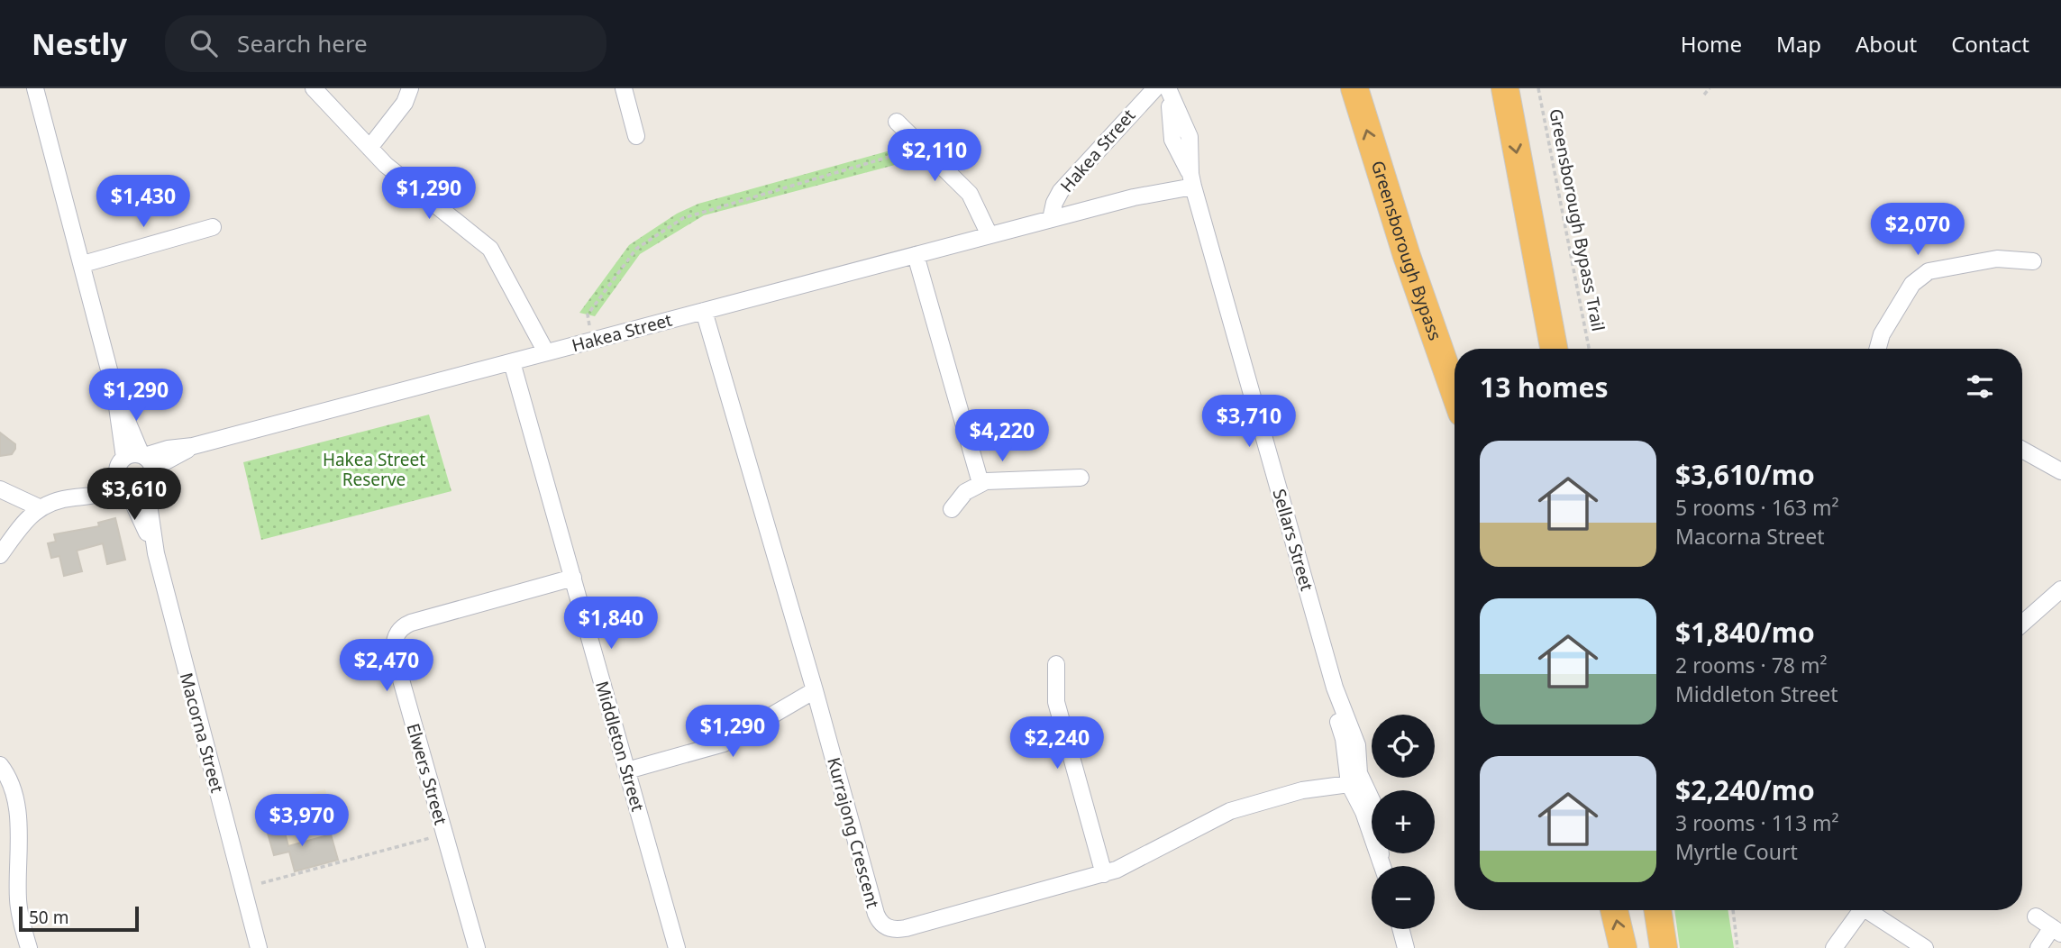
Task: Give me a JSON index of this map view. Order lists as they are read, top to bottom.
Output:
{
  "streets": {
    "highway": ["Greensborough Bypass"],
    "street": [
      "Hakea Street",
      "Sellars Street",
      "Macorna Street",
      "Middleton Street",
      "Elwers Street",
      "Kurrajong Crescent"
    ],
    "path": ["Greensborough Bypass Trail"]
  },
  "crossings": [
    ["Hakea Street", "Sellars Street"],
    ["Hakea Street", "Macorna Street"],
    ["Hakea Street", "Middleton Street"],
    ["Hakea Street", "Kurrajong Crescent"],
    ["Sellars Street", "Kurrajong Crescent"],
    ["Middleton Street", "Elwers Street"]
  ],
  "parks": ["Hakea Street Reserve"],
  "scale_bar": "50 m",
  "page": {
    "header": "Nestly",
    "search": "Search here",
    "nav": [
      "Home",
      "Map",
      "About",
      "Contact"
    ],
    "price": [
      "$2,110",
      "$1,290",
      "$1,430",
      "$2,070",
      "$1,290",
      "$3,710",
      "$4,220",
      "$3,610",
      "$1,840",
      "$2,470",
      "$1,290",
      "$2,240",
      "$3,970"
    ],
    "heading": "13 homes",
    "list": [
      {
        "name": "$3,610/mo",
        "note": "5 rooms · 163 m² · Macorna Street"
      },
      {
        "name": "$1,840/mo",
        "note": "2 rooms · 78 m² · Middleton Street"
      },
      {
        "name": "$2,240/mo",
        "note": "3 rooms · 113 m² · Myrtle Court"
      }
    ],
    "map_buttons": ["+", "−"],
    "scale": "50 m"
  }
}
